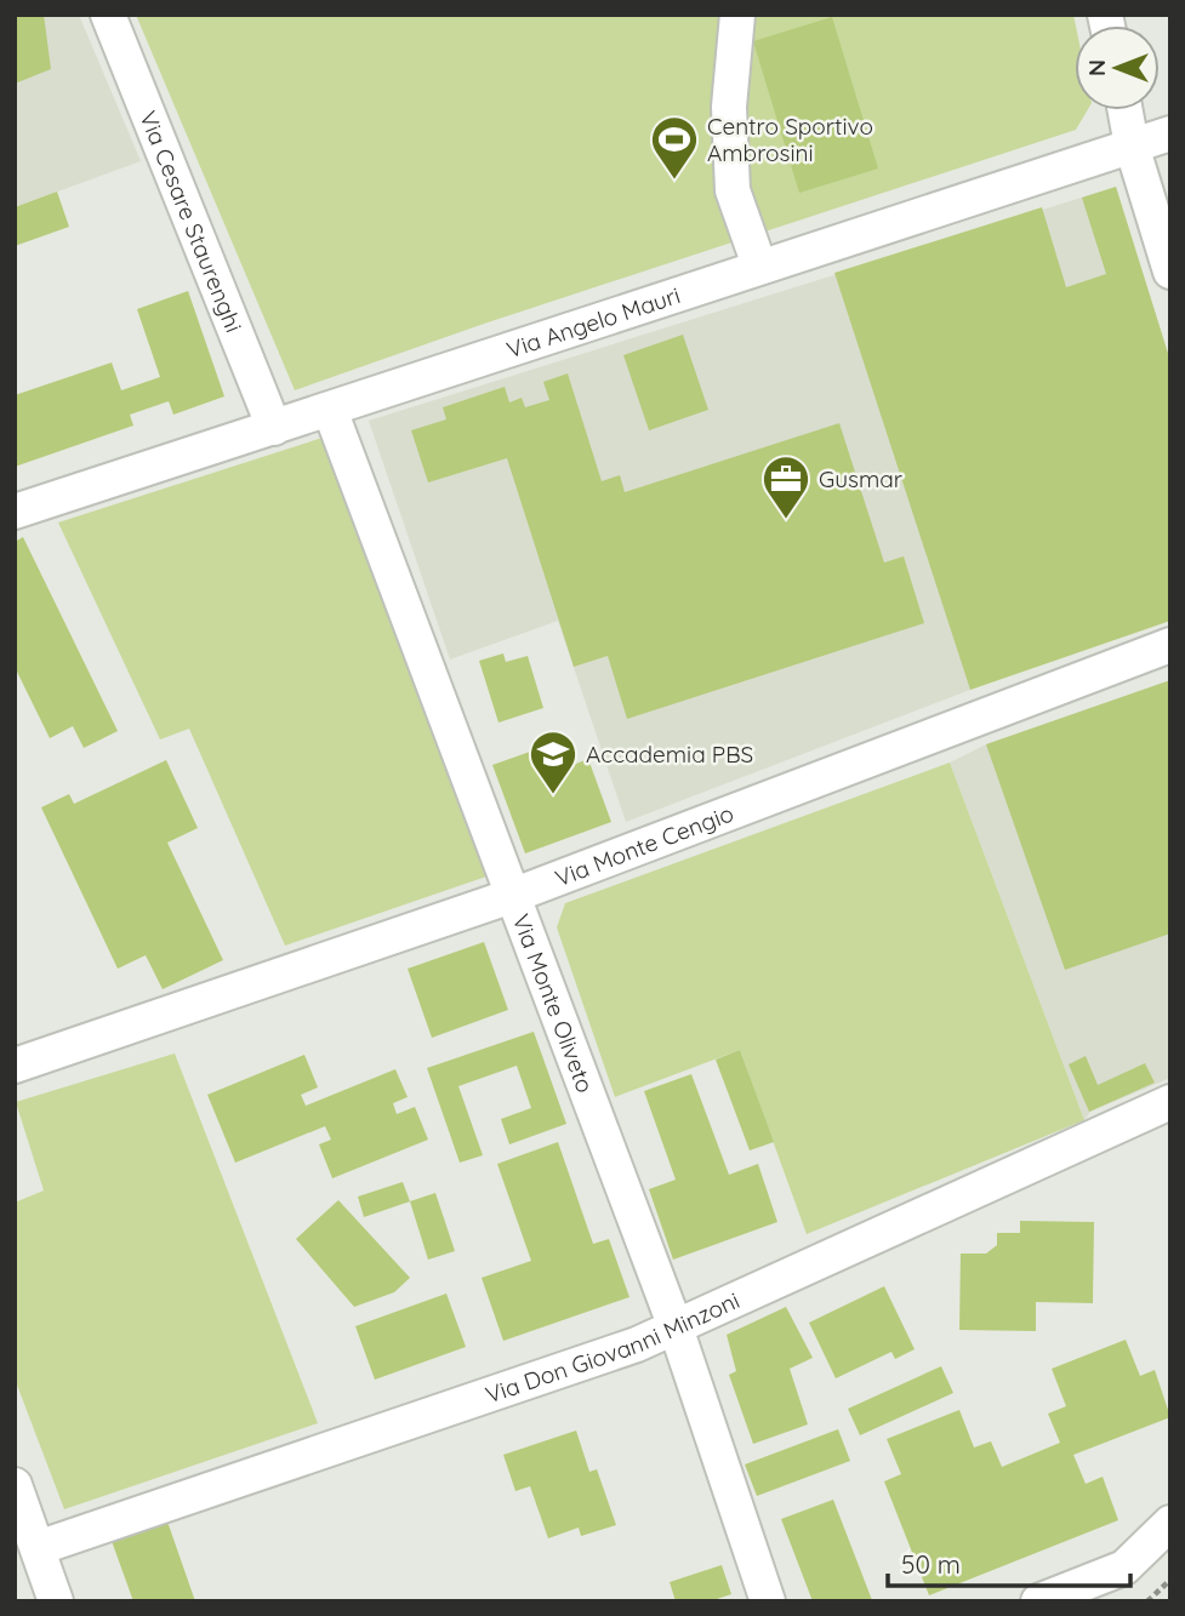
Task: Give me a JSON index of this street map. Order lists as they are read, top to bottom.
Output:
{
  "streets": {
    "street": [
      "Via Cesare Staurenghi",
      "Via Angelo Mauri",
      "Via Monte Cengio",
      "Via Monte Oliveto",
      "Via Don Giovanni Minzoni"
    ]
  },
  "crossings": [
    ["Via Cesare Staurenghi", "Via Angelo Mauri"],
    ["Via Angelo Mauri", "Via Monte Oliveto"],
    ["Via Monte Cengio", "Via Monte Oliveto"],
    ["Via Monte Oliveto", "Via Don Giovanni Minzoni"]
  ],
  "places": {
    "sports": ["Centro Sportivo Ambrosini"],
    "office": ["Gusmar"],
    "school or university": ["Accademia PBS"]
  },
  "scale_bar": "50 m",
  "north": "left"
}
